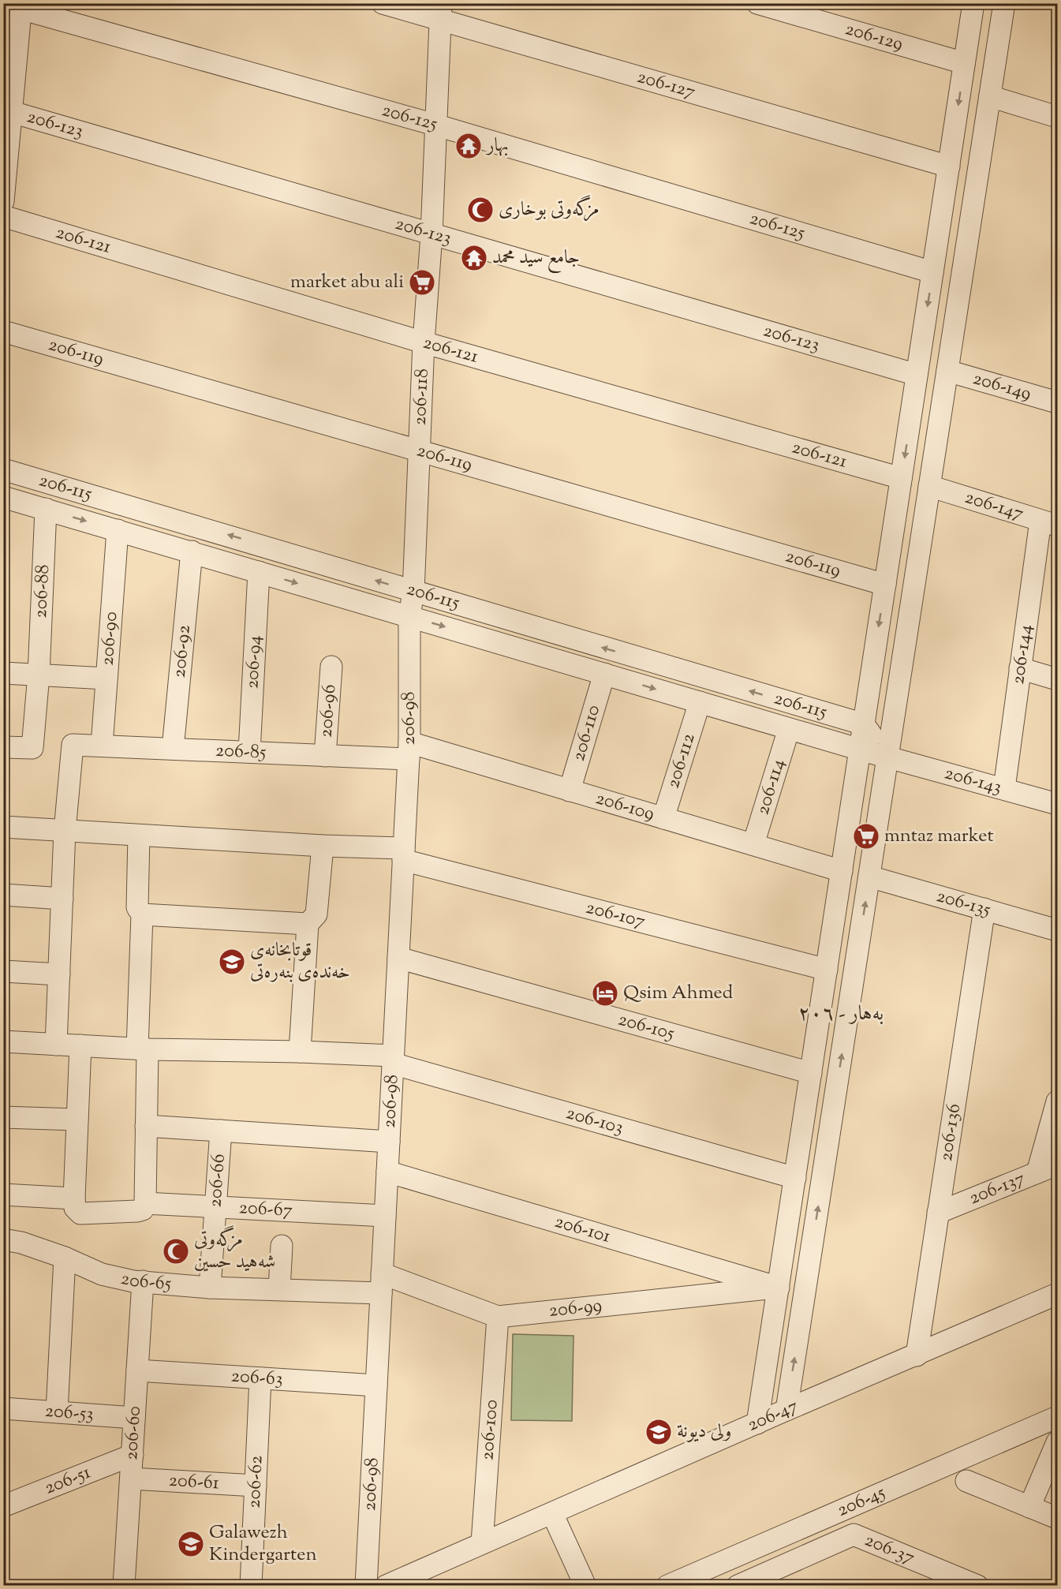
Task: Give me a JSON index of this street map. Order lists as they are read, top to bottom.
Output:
{
  "streets": {
    "street": [
      "206-129",
      "206-127",
      "206-125",
      "206-123",
      "206-121",
      "206-119",
      "206-149",
      "206-118",
      "206-115",
      "206-147",
      "206-88",
      "206-90",
      "206-92",
      "206-144",
      "206-94",
      "206-96",
      "206-98",
      "206-110",
      "206-85",
      "206-112",
      "206-143",
      "206-114",
      "206-109",
      "206-135",
      "206-107",
      "206-105",
      "206-103",
      "206-136",
      "206-66",
      "206-137",
      "206-67",
      "206-101",
      "206-65",
      "206-99",
      "206-63",
      "206-53",
      "206-47",
      "206-100",
      "206-60",
      "206-51",
      "206-61",
      "206-62",
      "206-45",
      "206-37"
    ]
  },
  "crossings": [
    ["206-127", "206-118"],
    ["206-125", "206-118"],
    ["206-123", "206-118"],
    ["206-121", "206-118"],
    ["206-119", "206-118"],
    ["206-118", "206-115"],
    ["206-118", "206-98"],
    ["206-115", "206-88"],
    ["206-115", "206-90"],
    ["206-115", "206-92"],
    ["206-115", "206-94"],
    ["206-115", "206-98"],
    ["206-115", "206-110"],
    ["206-115", "206-112"],
    ["206-115", "206-143"],
    ["206-115", "206-114"],
    ["206-147", "206-144"],
    ["206-90", "206-85"],
    ["206-92", "206-85"],
    ["206-144", "206-143"],
    ["206-94", "206-85"],
    ["206-96", "206-85"],
    ["206-98", "206-85"],
    ["206-98", "206-109"],
    ["206-98", "206-107"],
    ["206-98", "206-105"],
    ["206-98", "206-103"],
    ["206-98", "206-67"],
    ["206-98", "206-101"],
    ["206-98", "206-65"],
    ["206-98", "206-99"],
    ["206-98", "206-63"],
    ["206-110", "206-109"],
    ["206-85", "206-109"],
    ["206-85", "206-107"],
    ["206-112", "206-109"],
    ["206-114", "206-109"],
    ["206-135", "206-136"],
    ["206-136", "206-137"],
    ["206-136", "206-47"],
    ["206-66", "206-67"],
    ["206-66", "206-65"],
    ["206-101", "206-99"],
    ["206-65", "206-99"],
    ["206-65", "206-60"],
    ["206-99", "206-100"],
    ["206-63", "206-60"],
    ["206-63", "206-62"],
    ["206-53", "206-60"],
    ["206-47", "206-100"],
    ["206-60", "206-51"],
    ["206-60", "206-61"],
    ["206-61", "206-62"]
  ],
  "districts": ["بەهار - ٢٠٦"],
  "places": {
    "temple": ["بهار", "جامع سيد محمد"],
    "mosque": ["مزگەوتی بوخاری", "مزگەوتی شەهید حسين"],
    "supermarket": ["market abu ali", "mntaz market"],
    "school or university": ["قوتابخانەی خەندەی بنەرەتی", "ولی دیونة", "Galawezh Kindergarten"],
    "hotel": ["Qsim Ahmed"]
  }
}
